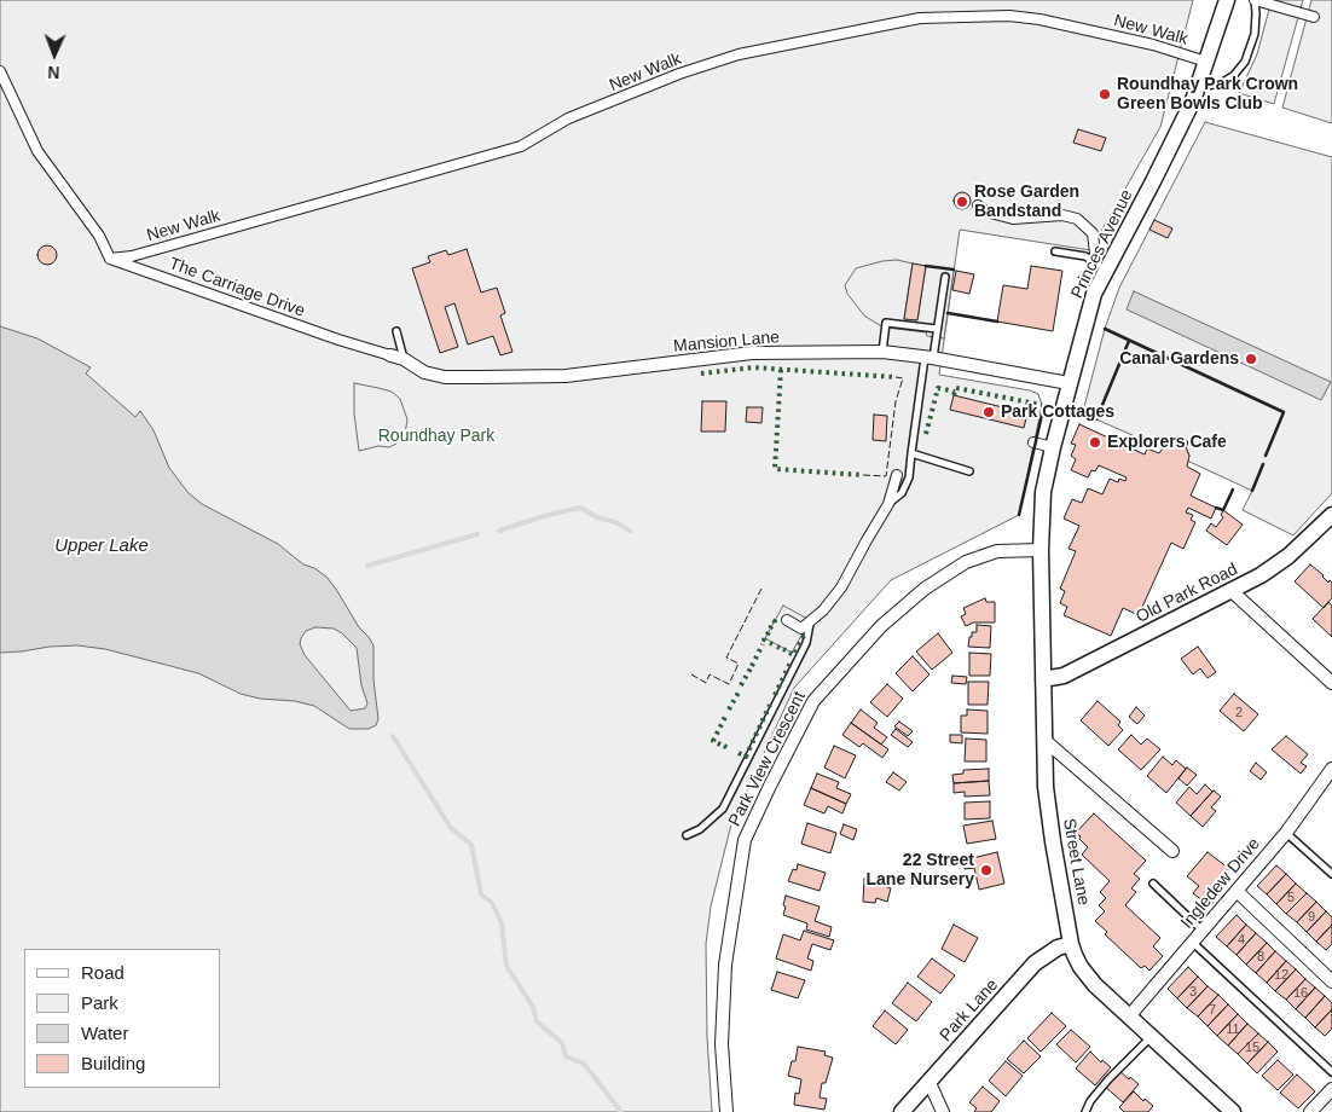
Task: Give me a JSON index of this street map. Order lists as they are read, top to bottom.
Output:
{
  "streets": {
    "street": [
      "New Walk",
      "Princes Avenue",
      "The Carriage Drive",
      "Mansion Lane",
      "Old Park Road",
      "Park View Crescent",
      "Street Lane",
      "Ingledew Drive",
      "Park Lane"
    ]
  },
  "crossings": [
    ["New Walk", "Princes Avenue"],
    ["New Walk", "The Carriage Drive"],
    ["Princes Avenue", "Mansion Lane"],
    ["Princes Avenue", "Park View Crescent"],
    ["Princes Avenue", "Street Lane"],
    ["The Carriage Drive", "Mansion Lane"],
    ["Old Park Road", "Street Lane"],
    ["Park View Crescent", "Street Lane"],
    ["Street Lane", "Ingledew Drive"],
    ["Street Lane", "Park Lane"]
  ],
  "water": ["Upper Lake"],
  "parks": ["Roundhay Park"],
  "places": [
    "Roundhay Park Crown Green Bowls Club",
    "Rose Garden Bandstand",
    "Canal Gardens",
    "Park Cottages",
    "Explorers Cafe",
    "22 Street Lane Nursery"
  ],
  "house_numbers": [
    "2",
    "5",
    "9",
    "4",
    "8",
    "12",
    "3",
    "16",
    "7",
    "11",
    "15"
  ],
  "legend": [
    "Road",
    "Park",
    "Water",
    "Building"
  ],
  "north": "bottom"
}
